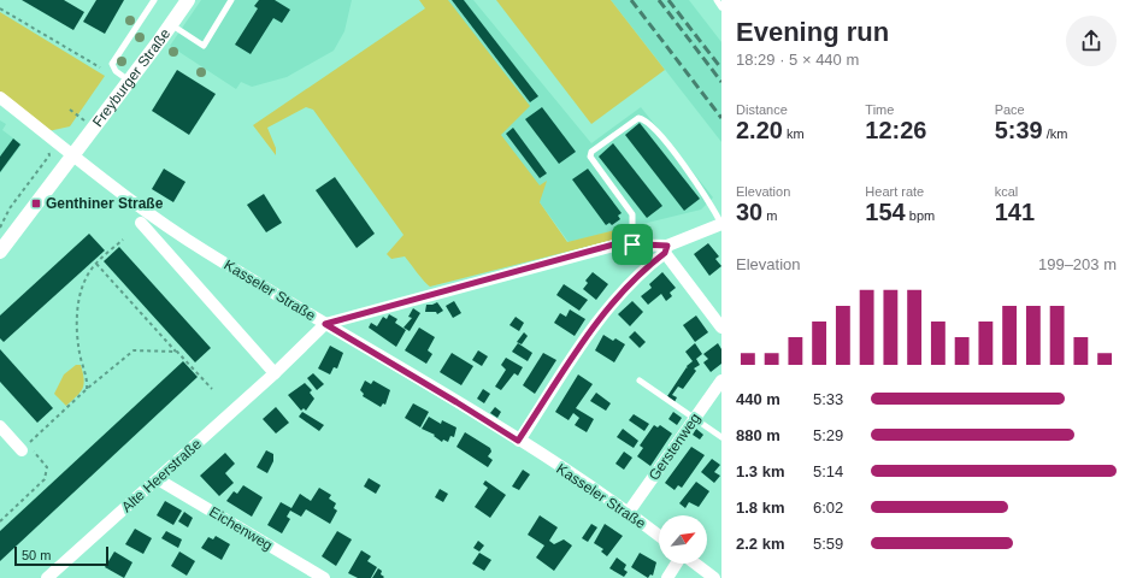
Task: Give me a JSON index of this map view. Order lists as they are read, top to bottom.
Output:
{
  "streets": {
    "street": [
      "Freyburger Straße",
      "Kasseler Straße",
      "Gerstenweg",
      "Alte Heerstraße",
      "Eichenweg"
    ]
  },
  "crossings": [
    ["Freyburger Straße", "Kasseler Straße"],
    ["Kasseler Straße", "Gerstenweg"],
    ["Kasseler Straße", "Alte Heerstraße"],
    ["Alte Heerstraße", "Eichenweg"]
  ],
  "places": {
    "transit": ["Genthiner Straße"]
  },
  "scale_bar": "50 m",
  "north": "top right",
  "page": {
    "heading": ["Evening run", "18:29 · 5 × 440 m"],
    "stats": [
      ["Distance", "2.20 km"],
      ["Time", "12:26"],
      ["Pace", "5:39 /km"],
      ["Elevation", "30 m"],
      ["Heart rate", "154 bpm"],
      ["kcal", "141"]
    ],
    "chart": ["Elevation", "199–203 m"],
    "list": [
      {
        "name": "440 m",
        "note": "5:33"
      },
      {
        "name": "880 m",
        "note": "5:29"
      },
      {
        "name": "1.3 km",
        "note": "5:14"
      },
      {
        "name": "1.8 km",
        "note": "6:02"
      },
      {
        "name": "2.2 km",
        "note": "5:59"
      }
    ],
    "scale": "50 m"
  }
}
